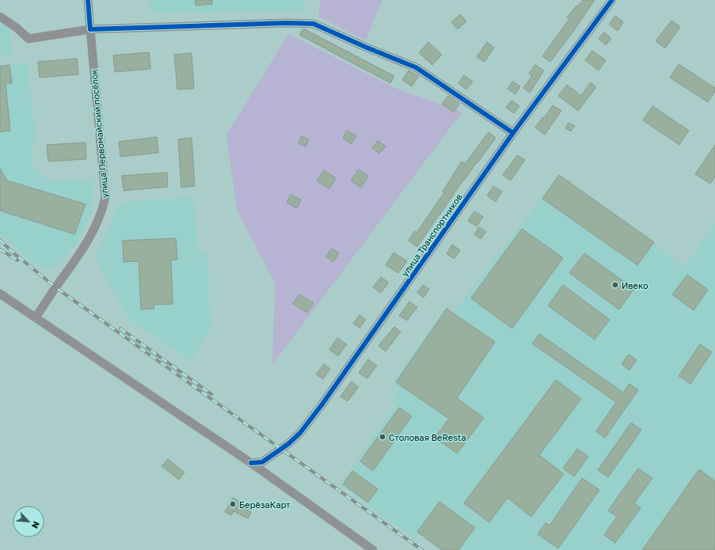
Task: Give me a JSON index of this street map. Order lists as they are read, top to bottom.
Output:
{
  "streets": {
    "street": ["улица Первомайский посёлок", "улица Транспортников"]
  },
  "places": ["Ивеко", "Столовая BeResta", "БерёзаКарт"],
  "north": "bottom right"
}
